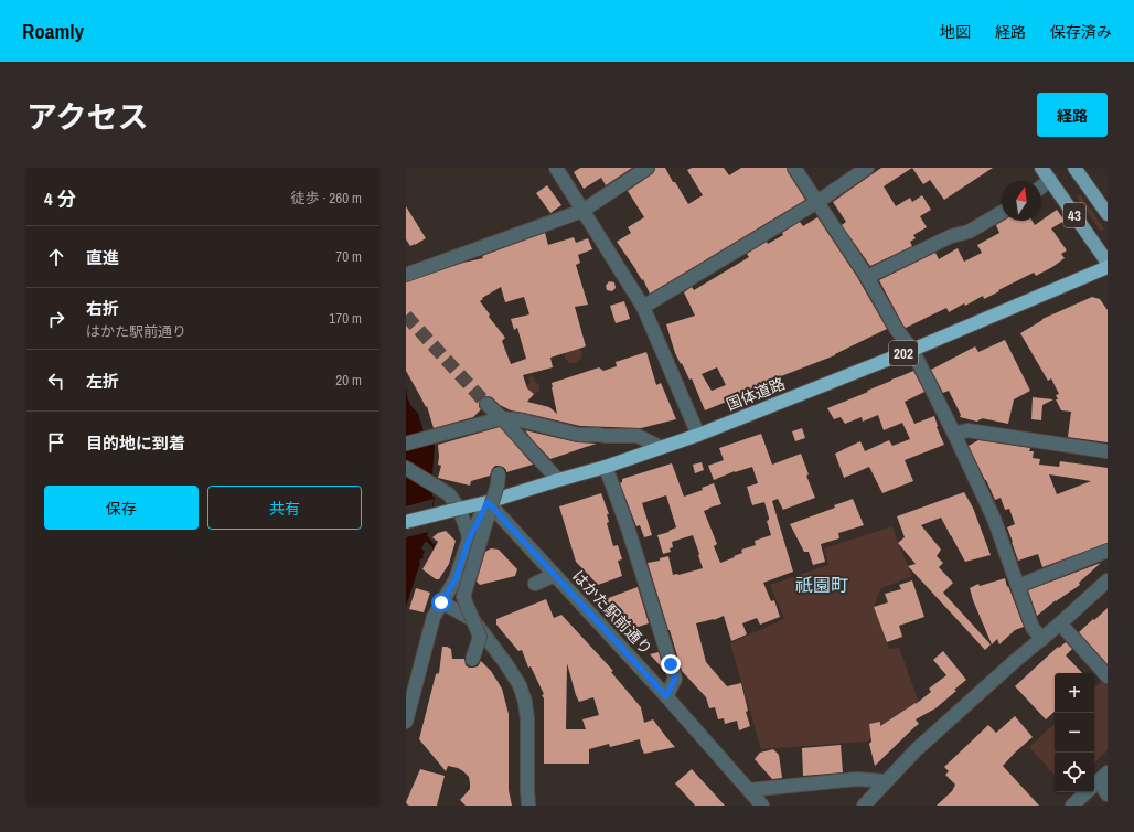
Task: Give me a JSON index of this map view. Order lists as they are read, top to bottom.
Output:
{
  "streets": {
    "highway": ["202", "国体道路"],
    "main road": ["43"],
    "street": ["はかた駅前通り"]
  },
  "crossings": [
    ["国体道路", "はかた駅前通り"]
  ],
  "districts": ["祇園町"],
  "north": "top",
  "page": {
    "header": "Roamly",
    "nav": ["地図", "経路", "保存済み"],
    "title": "アクセス",
    "buttons": [
      "経路",
      ["保存", "共有"]
    ],
    "heading": ["4 分", "徒歩 · 260 m"],
    "list": [
      ["直進", "70 m"],
      ["右折", "はかた駅前通り", "170 m"],
      ["左折", "20 m"],
      "目的地に到着"
    ],
    "map_buttons": ["+", "−"]
  }
}
